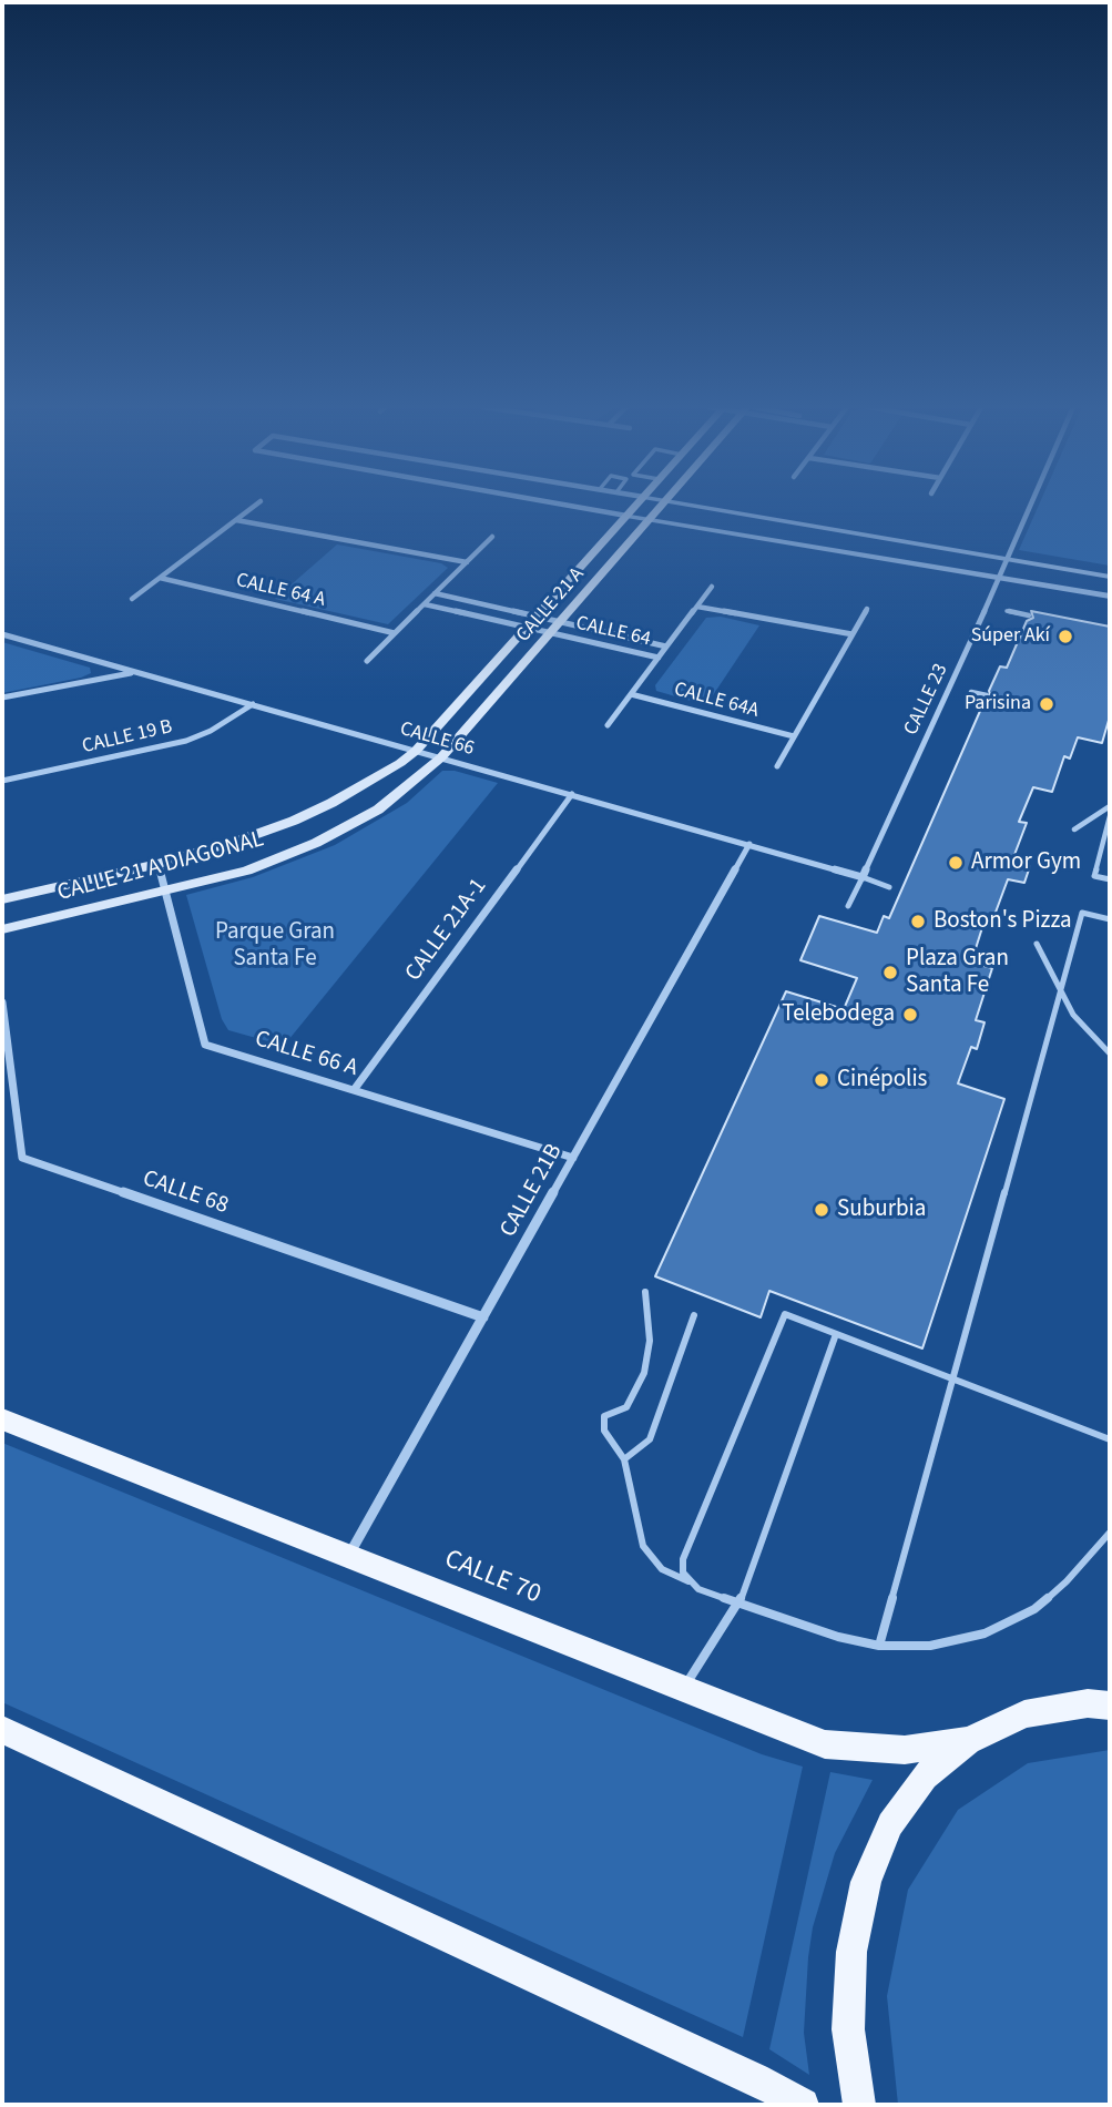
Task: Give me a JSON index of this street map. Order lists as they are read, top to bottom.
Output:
{
  "streets": {
    "main road": ["CALLE 21 A", "CALLE 21 A DIAGONAL", "CALLE 70"],
    "street": [
      "CALLE 64 A",
      "CALLE 64",
      "CALLE 23",
      "CALLE 64A",
      "CALLE 19 B",
      "CALLE 66",
      "CALLE 21A-1",
      "CALLE 66 A",
      "CALLE 21B",
      "CALLE 68"
    ]
  },
  "crossings": [
    ["CALLE 21 A", "CALLE 64"],
    ["CALLE 21 A", "CALLE 66"],
    ["CALLE 21 A", "CALLE 21 A DIAGONAL"],
    ["CALLE 23", "CALLE 66"],
    ["CALLE 19 B", "CALLE 66"],
    ["CALLE 66", "CALLE 21 A DIAGONAL"],
    ["CALLE 66", "CALLE 21A-1"],
    ["CALLE 66", "CALLE 21B"],
    ["CALLE 21 A DIAGONAL", "CALLE 66 A"],
    ["CALLE 21A-1", "CALLE 66 A"],
    ["CALLE 66 A", "CALLE 21B"],
    ["CALLE 21B", "CALLE 68"],
    ["CALLE 21B", "CALLE 70"]
  ],
  "parks": ["Parque Gran Santa Fe"],
  "places": [
    "Súper Akí",
    "Parisina",
    "Armor Gym",
    "Boston's Pizza",
    "Plaza Gran Santa Fe",
    "Telebodega",
    "Cinépolis",
    "Suburbia"
  ]
}
